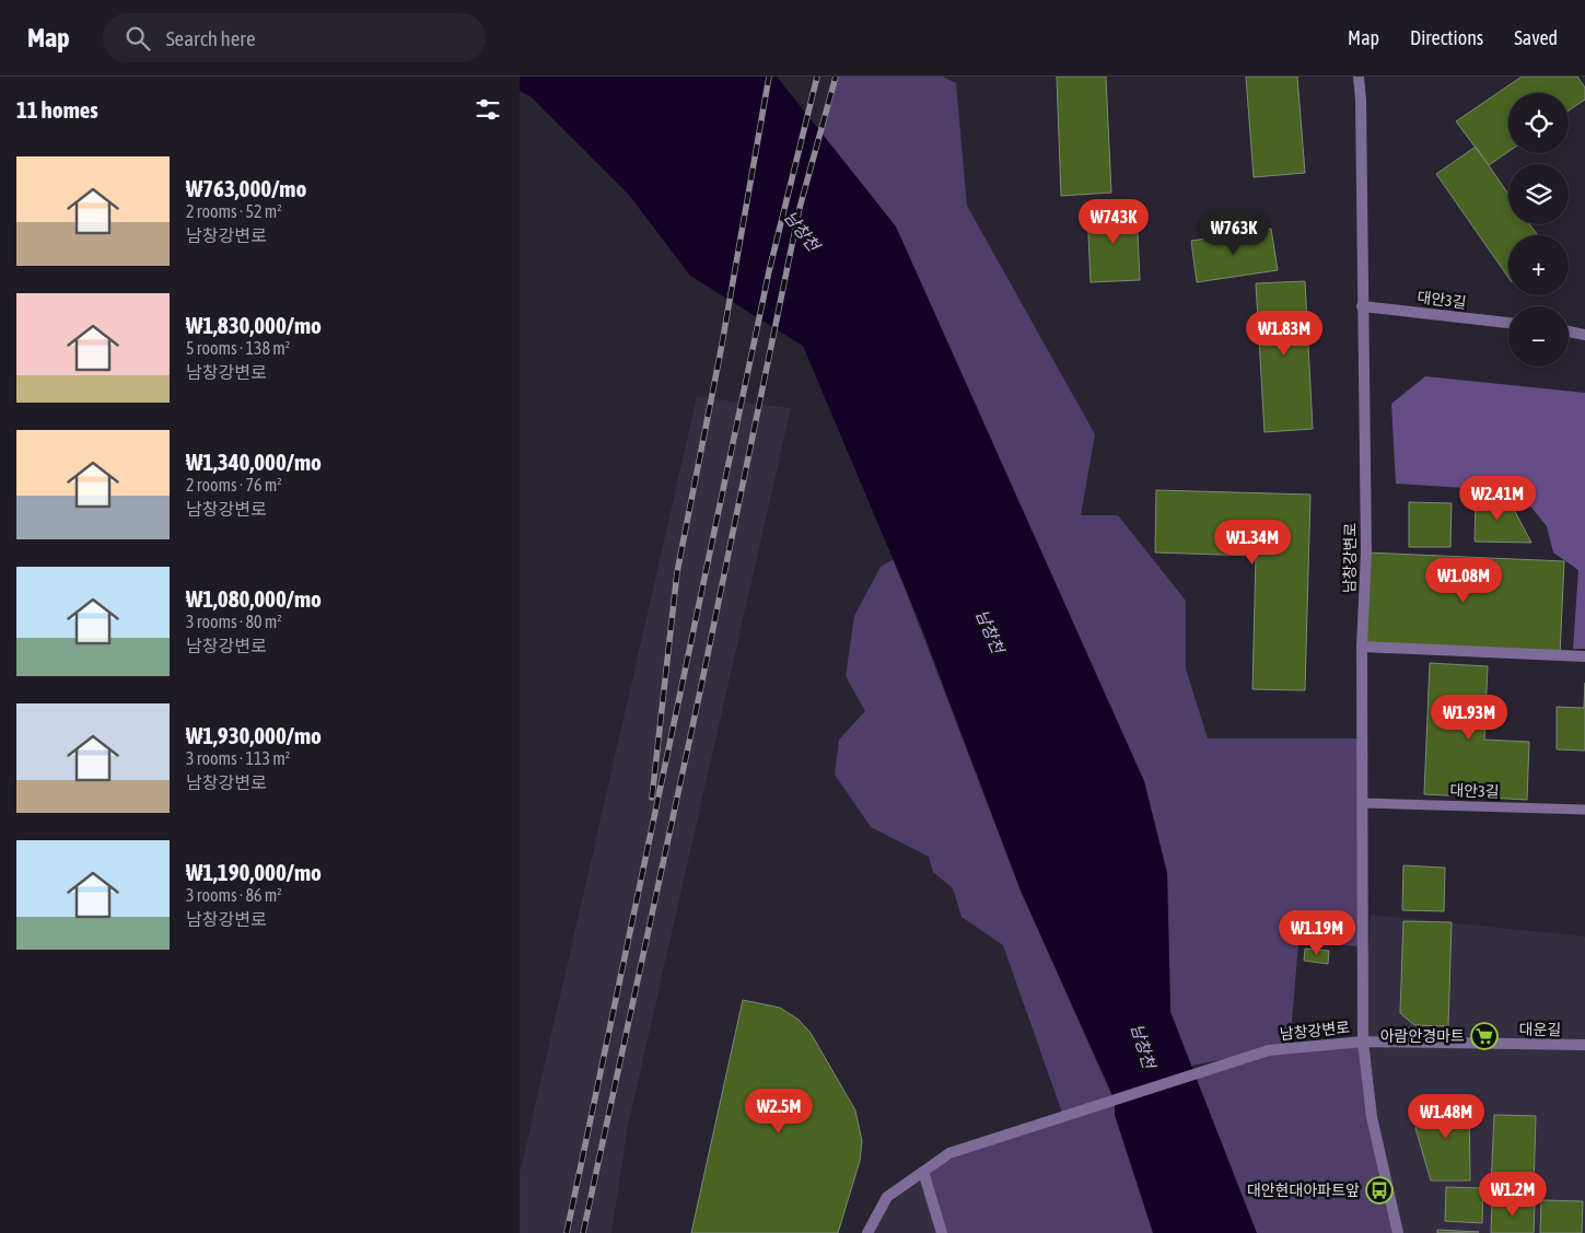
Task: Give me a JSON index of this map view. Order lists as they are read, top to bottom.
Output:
{
  "streets": {
    "street": ["대안3길", "남창강변로", "대운길"]
  },
  "crossings": [
    ["대안3길", "남창강변로"],
    ["남창강변로", "대운길"]
  ],
  "water": ["남창천"],
  "places": {
    "supermarket": ["아람안경마트"],
    "bus stop": ["대안현대아파트앞"]
  },
  "page": {
    "header": "Map",
    "search": "Search here",
    "nav": ["Map", "Directions", "Saved"],
    "heading": "11 homes",
    "map_buttons": ["+", "−"],
    "list": [
      {
        "name": "₩763,000/mo",
        "note": "2 rooms · 52 m² · 남창강변로"
      },
      {
        "name": "₩1,830,000/mo",
        "note": "5 rooms · 138 m² · 남창강변로"
      },
      {
        "name": "₩1,340,000/mo",
        "note": "2 rooms · 76 m² · 남창강변로"
      },
      {
        "name": "₩1,080,000/mo",
        "note": "3 rooms · 80 m² · 남창강변로"
      },
      {
        "name": "₩1,930,000/mo",
        "note": "3 rooms · 113 m² · 남창강변로"
      },
      {
        "name": "₩1,190,000/mo",
        "note": "3 rooms · 86 m² · 남창강변로"
      }
    ],
    "price": [
      "₩743K",
      "₩763K",
      "₩1.83M",
      "₩2.41M",
      "₩1.34M",
      "₩1.08M",
      "₩1.93M",
      "₩1.19M",
      "₩2.5M",
      "₩1.48M",
      "₩1.2M"
    ]
  }
}
